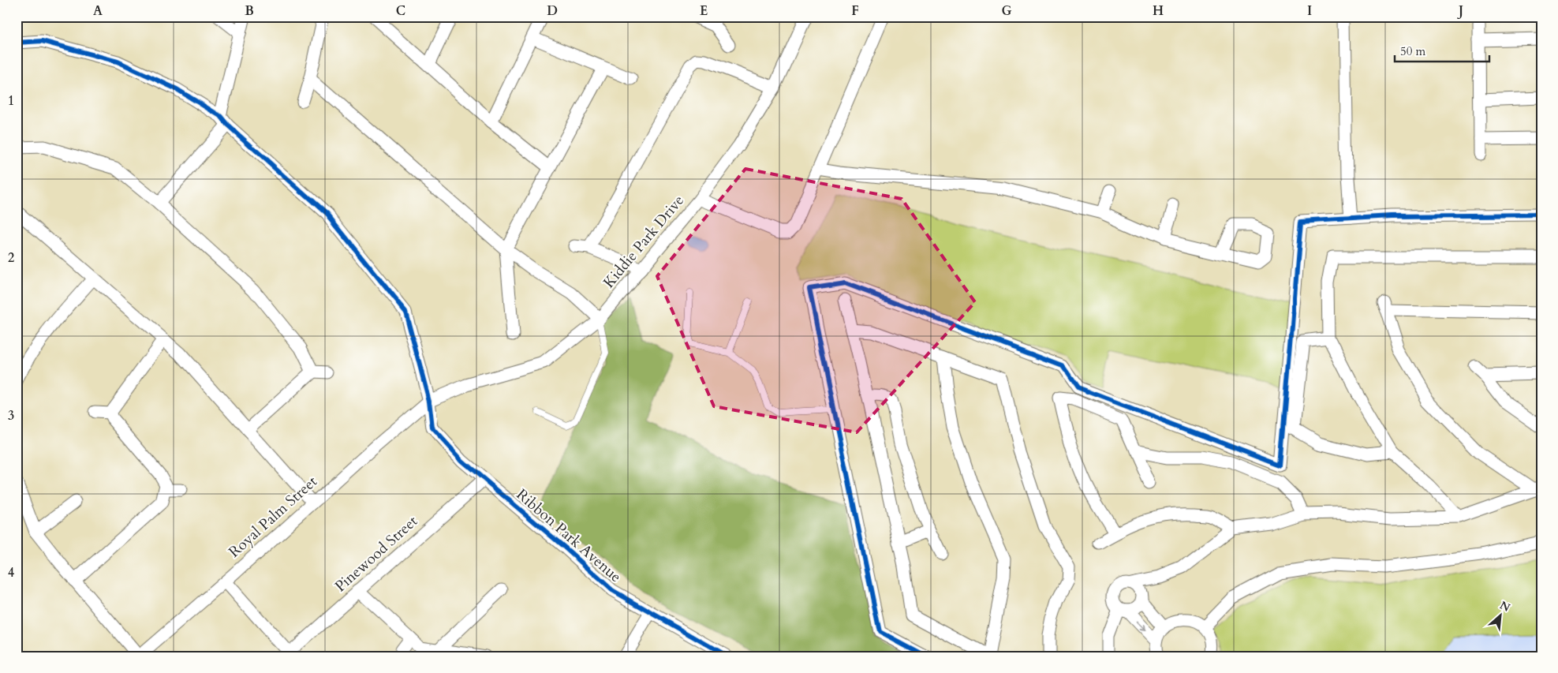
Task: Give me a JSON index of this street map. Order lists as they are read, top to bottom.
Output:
{
  "streets": {
    "street": [
      "Kiddie Park Drive",
      "Royal Palm Street",
      "Ribbon Park Avenue",
      "Pinewood Street"
    ]
  },
  "crossings": [
    ["Kiddie Park Drive", "Royal Palm Street"],
    ["Kiddie Park Drive", "Ribbon Park Avenue"],
    ["Royal Palm Street", "Ribbon Park Avenue"],
    ["Ribbon Park Avenue", "Pinewood Street"]
  ],
  "scale_bar": "50 m",
  "north": "top right",
  "grid": {
    "columns": [
      "A",
      "B",
      "C",
      "D",
      "E",
      "F",
      "G",
      "H",
      "I",
      "J"
    ],
    "rows": [
      "1",
      "2",
      "3",
      "4"
    ]
  }
}
